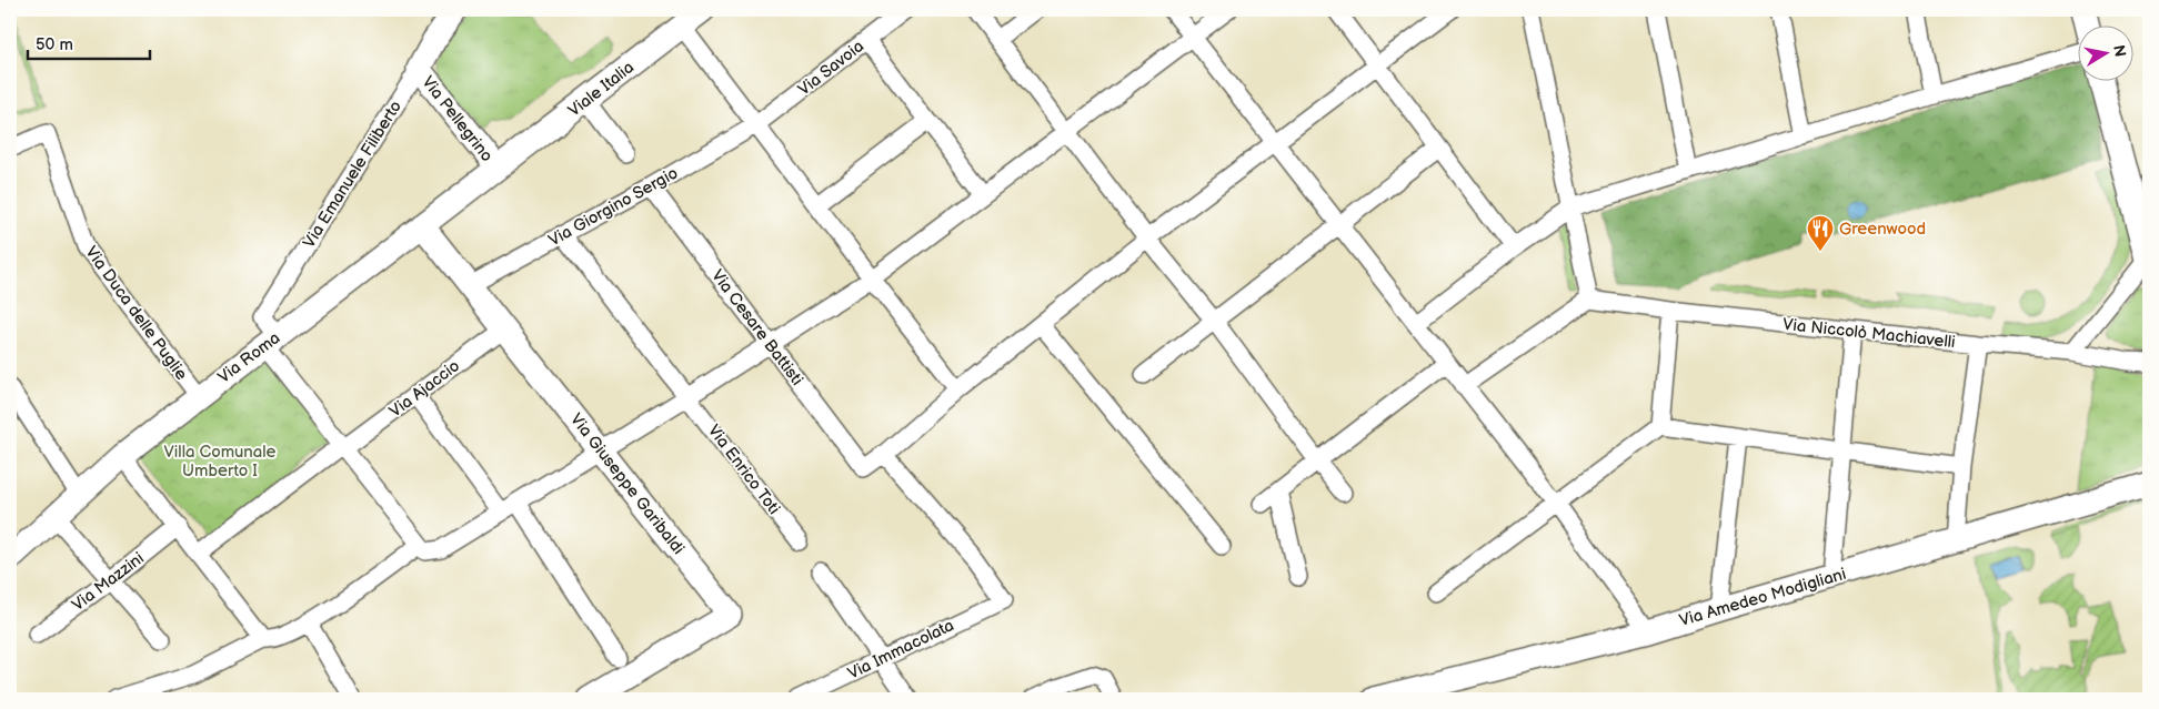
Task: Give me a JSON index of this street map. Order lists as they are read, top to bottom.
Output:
{
  "streets": {
    "street": [
      "Via Savoia",
      "Viale Italia",
      "Via Pellegrino",
      "Via Emanuele Filiberto",
      "Via Giorgino Sergio",
      "Via Duca delle Puglie",
      "Via Cesare Battisti",
      "Via Niccolò Machiavelli",
      "Via Roma",
      "Via Ajaccio",
      "Via Enrico Toti",
      "Via Giuseppe Garibaldi",
      "Via Mazzini",
      "Via Amedeo Modigliani",
      "Via Immacolata"
    ]
  },
  "crossings": [
    ["Via Savoia", "Via Giorgino Sergio"],
    ["Viale Italia", "Via Pellegrino"],
    ["Viale Italia", "Via Roma"],
    ["Via Pellegrino", "Via Emanuele Filiberto"],
    ["Via Pellegrino", "Via Roma"],
    ["Via Emanuele Filiberto", "Via Roma"],
    ["Via Giorgino Sergio", "Via Cesare Battisti"],
    ["Via Giorgino Sergio", "Via Enrico Toti"],
    ["Via Giorgino Sergio", "Via Giuseppe Garibaldi"],
    ["Via Duca delle Puglie", "Via Roma"],
    ["Via Cesare Battisti", "Via Immacolata"],
    ["Via Roma", "Via Giuseppe Garibaldi"],
    ["Via Ajaccio", "Via Giuseppe Garibaldi"]
  ],
  "parks": ["Villa Comunale Umberto I"],
  "places": {
    "restaurant": ["Greenwood"]
  },
  "scale_bar": "50 m",
  "north": "right"
}
